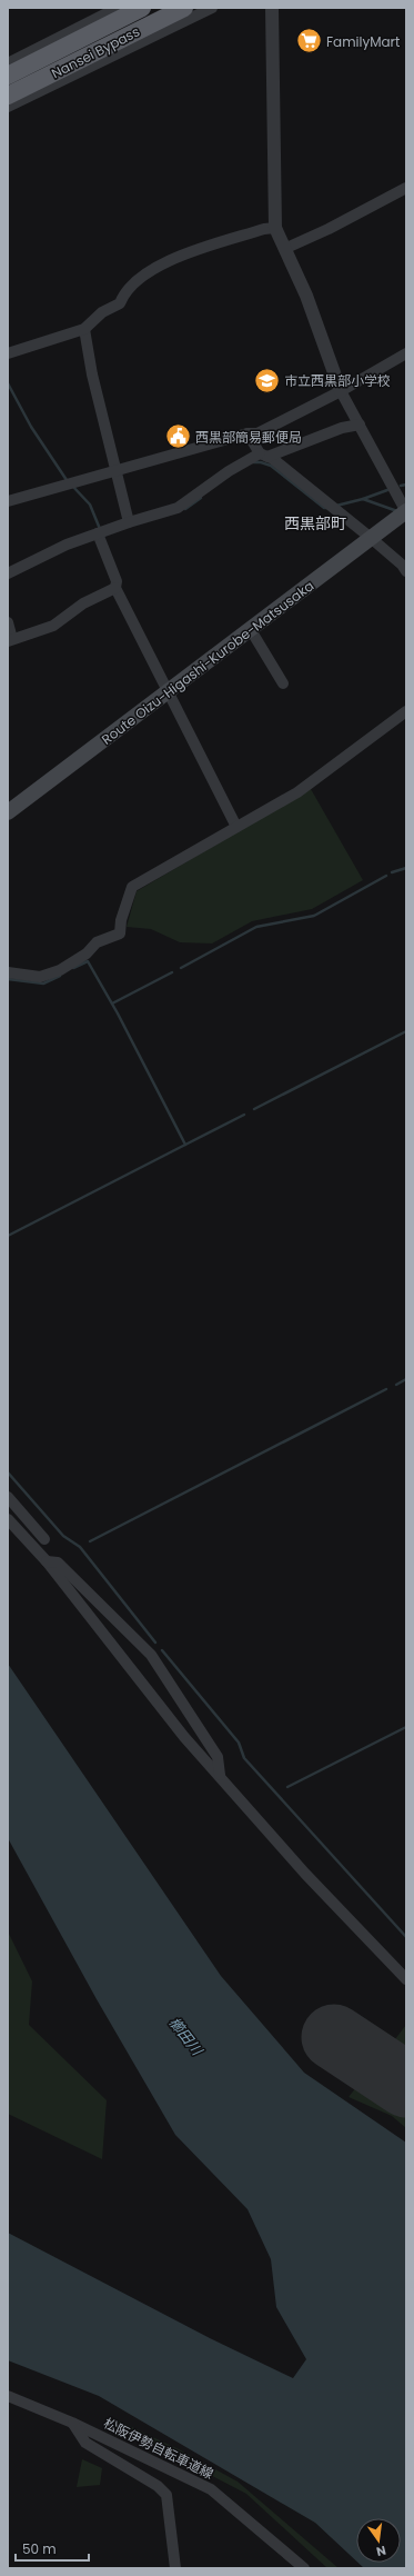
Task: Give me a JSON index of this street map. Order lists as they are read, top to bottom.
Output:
{
  "streets": {
    "highway": ["Nansei Bypass"],
    "main road": ["Route Oizu-Higashi-Kurobe-Matsusaka"],
    "street": ["松阪伊勢自転車道線"]
  },
  "districts": ["西黒部町"],
  "water": ["櫛田川"],
  "places": {
    "supermarket": ["FamilyMart"],
    "school or university": ["市立西黒部小学校"],
    "public building": ["西黒部簡易郵便局"]
  },
  "scale_bar": "50 m",
  "north": "bottom"
}
